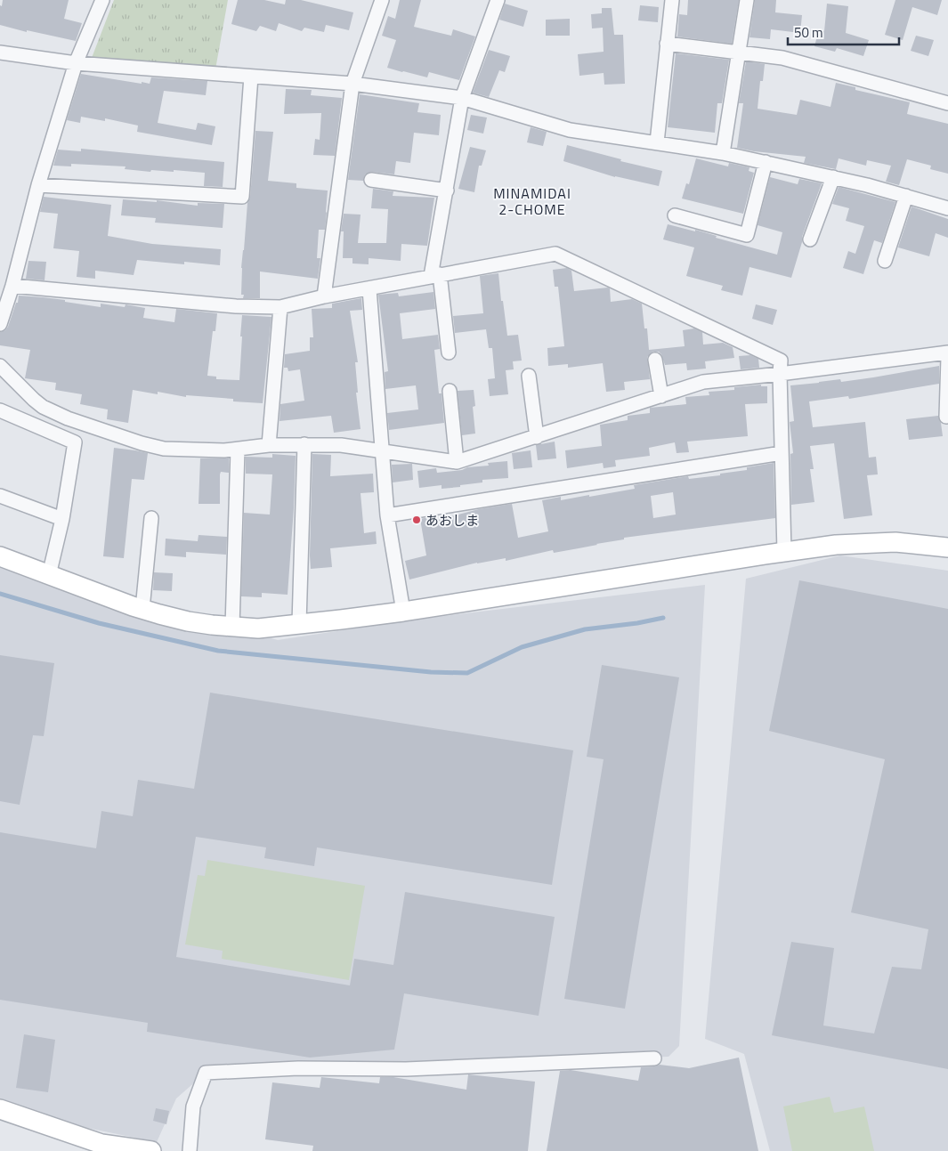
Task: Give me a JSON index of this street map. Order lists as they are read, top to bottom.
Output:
{
  "districts": ["MINAMIDAI 2-CHOME"],
  "places": ["あおしま"],
  "scale_bar": "50 m"
}
